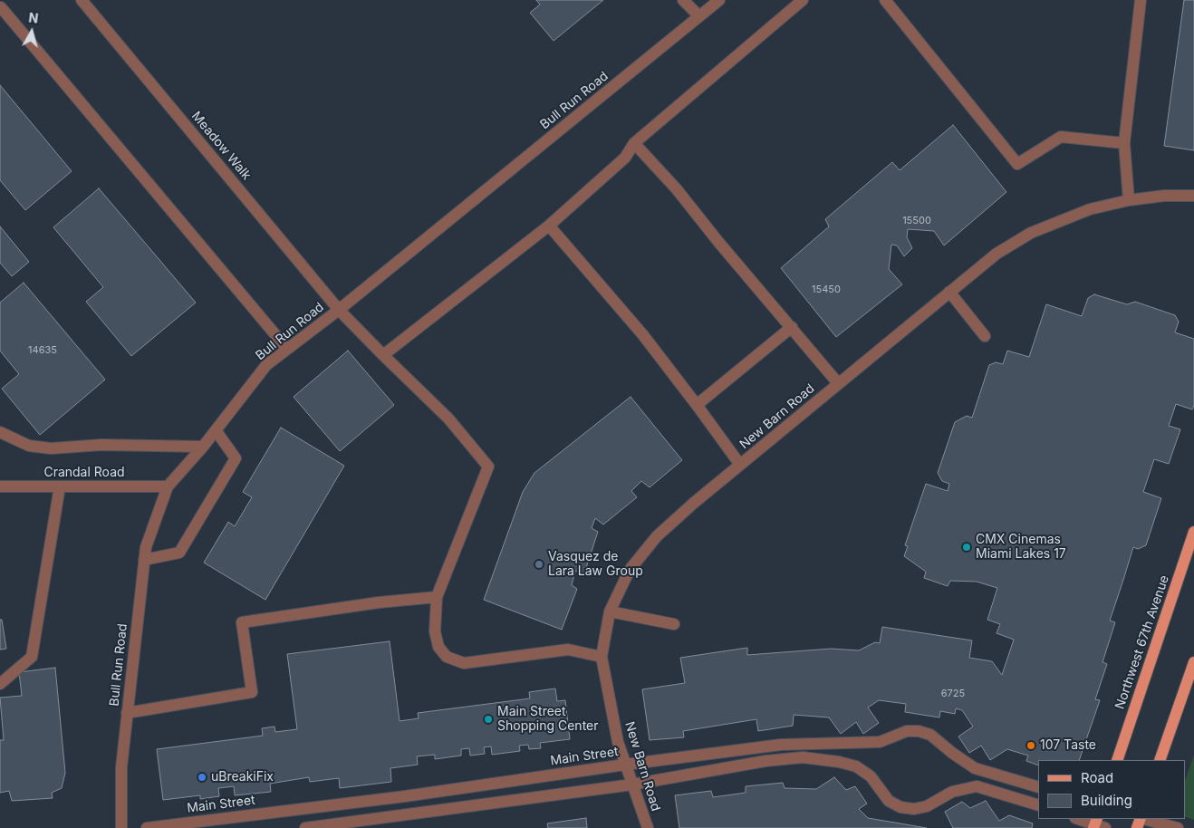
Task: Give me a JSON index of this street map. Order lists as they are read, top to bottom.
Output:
{
  "streets": {
    "main road": ["Northwest 67th Avenue"],
    "street": [
      "Bull Run Road",
      "Meadow Walk",
      "New Barn Road",
      "Crandal Road",
      "Main Street"
    ]
  },
  "crossings": [
    ["Bull Run Road", "Meadow Walk"],
    ["Bull Run Road", "Crandal Road"],
    ["New Barn Road", "Main Street"]
  ],
  "places": [
    "CMX Cinemas Miami Lakes 17",
    "Vasquez de Lara Law Group",
    "Main Street Shopping Center",
    "107 Taste",
    "uBreakiFix"
  ],
  "house_numbers": [
    "15500",
    "15450",
    "14635",
    "6725"
  ],
  "legend": ["Road", "Building"],
  "north": "top"
}
